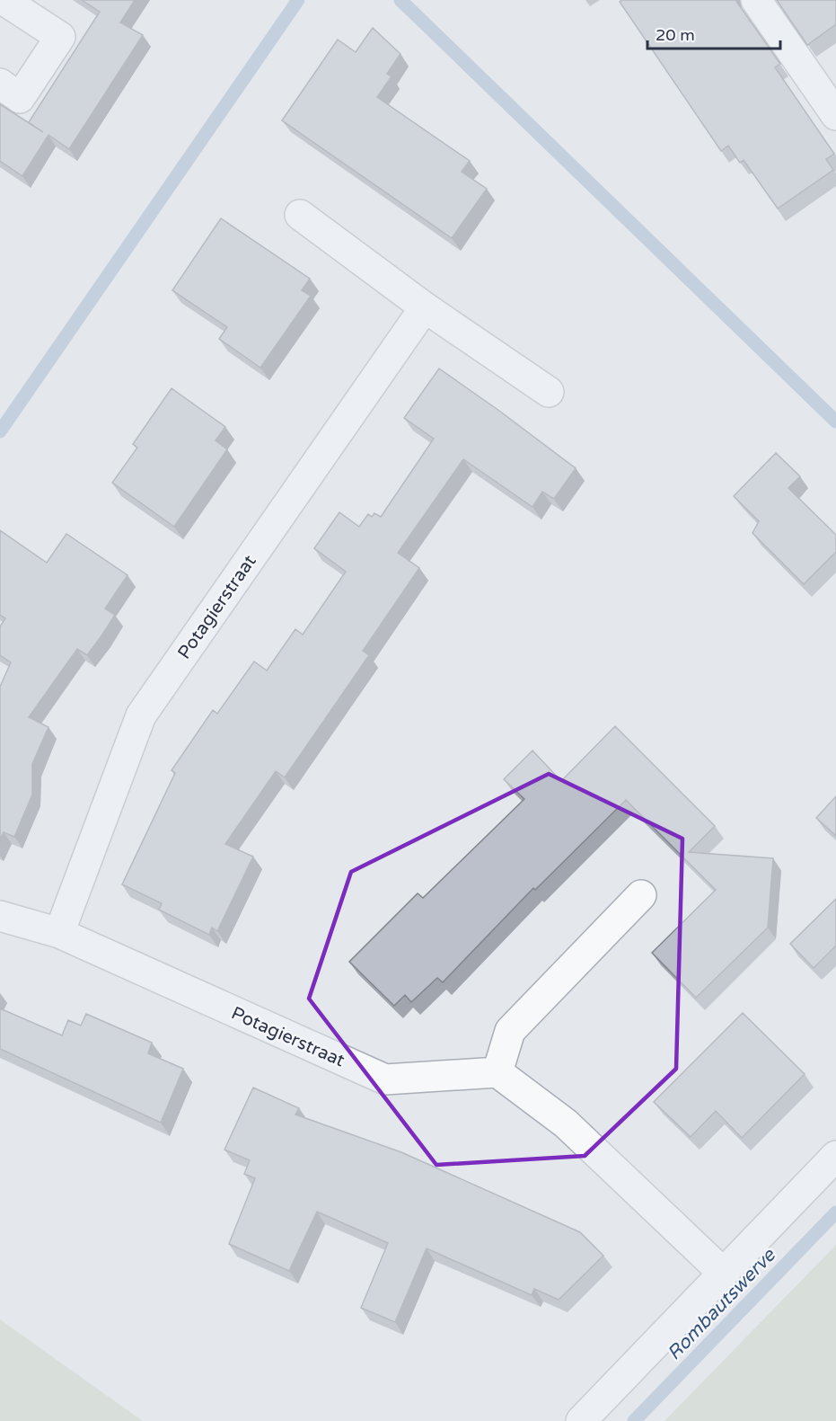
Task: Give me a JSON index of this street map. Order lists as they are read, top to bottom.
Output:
{
  "streets": {
    "street": ["Potagierstraat"]
  },
  "water": ["Rombautswerve"],
  "scale_bar": "20 m"
}
